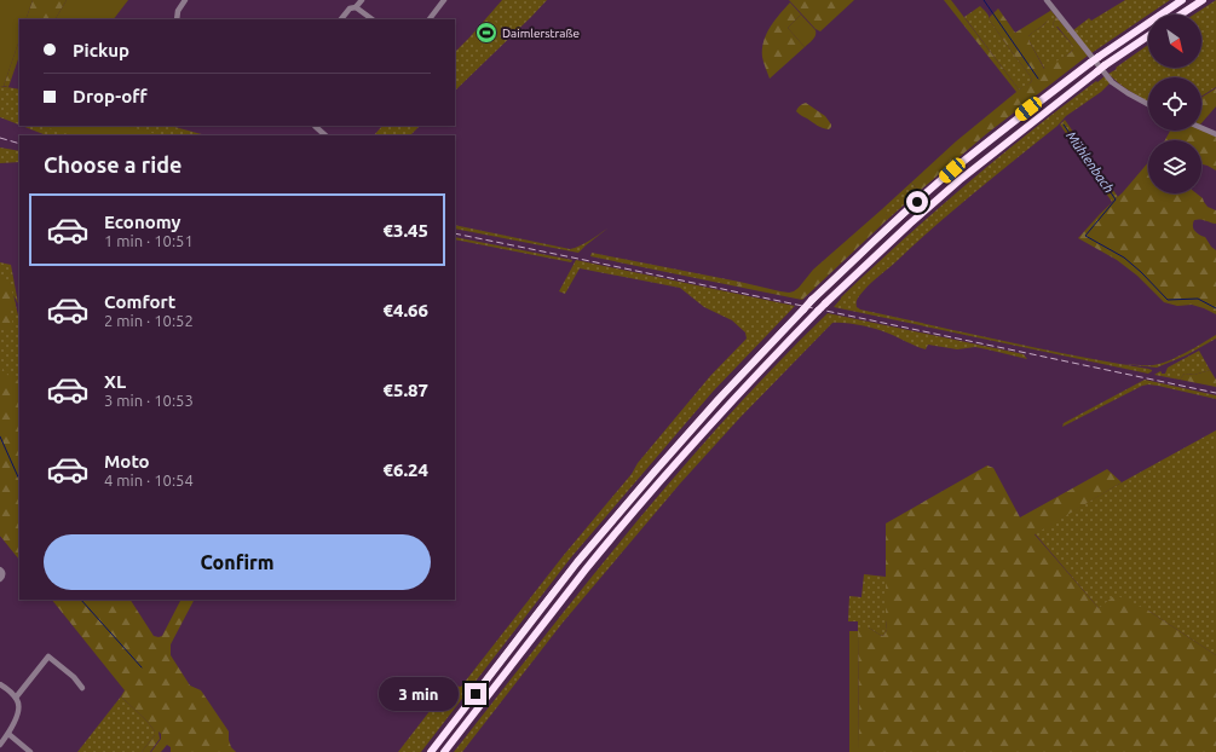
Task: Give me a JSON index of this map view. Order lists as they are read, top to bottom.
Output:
{
  "water": ["Mühlenbach"],
  "places": {
    "sports": ["Daimlerstraße"]
  },
  "north": "bottom right",
  "page": {
    "banner": ["Pickup", "Drop-off"],
    "heading": "Choose a ride",
    "list": [
      {
        "name": "Economy",
        "note": "1 min · 10:51",
        "value": "€3.45"
      },
      {
        "name": "Comfort",
        "note": "2 min · 10:52",
        "value": "€4.66"
      },
      {
        "name": "XL",
        "note": "3 min · 10:53",
        "value": "€5.87"
      },
      {
        "name": "Moto",
        "note": "4 min · 10:54",
        "value": "€6.24"
      }
    ],
    "buttons": "Confirm",
    "bubble": "3 min"
  }
}
